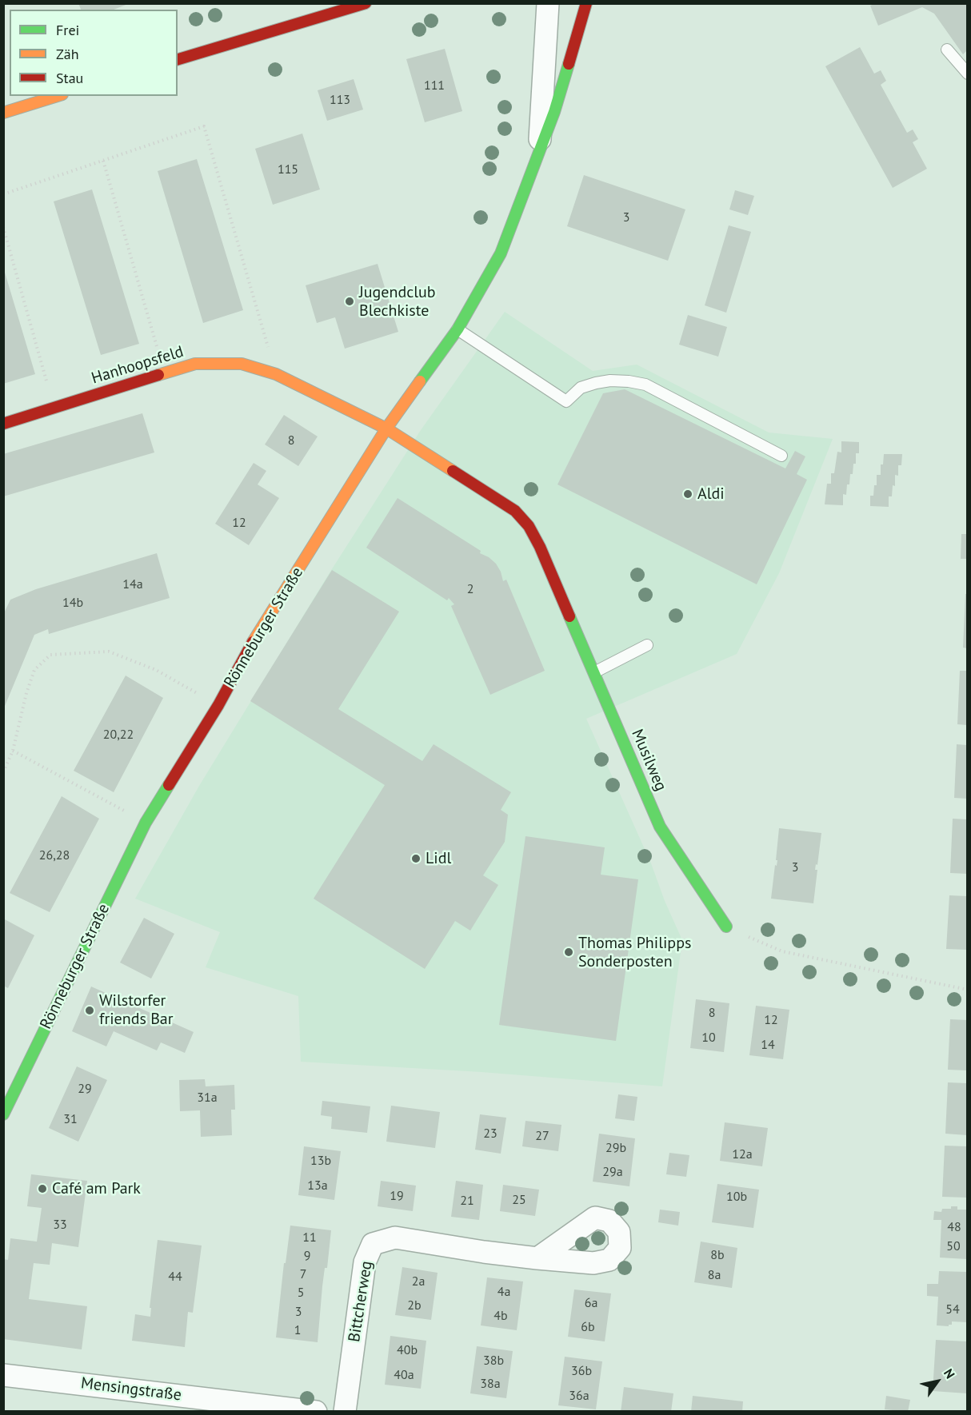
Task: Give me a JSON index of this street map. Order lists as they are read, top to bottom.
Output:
{
  "streets": {
    "street": [
      "Hanhoopsfeld",
      "Rönneburger Straße",
      "Musilweg",
      "Bittcherweg",
      "Mensingstraße"
    ]
  },
  "crossings": [
    ["Hanhoopsfeld", "Rönneburger Straße"],
    ["Hanhoopsfeld", "Musilweg"],
    ["Rönneburger Straße", "Musilweg"]
  ],
  "places": [
    "Jugendclub Blechkiste",
    "Aldi",
    "Lidl",
    "Thomas Philipps Sonderposten",
    "Wilstorfer friends Bar",
    "Café am Park"
  ],
  "house_numbers": [
    "111",
    "113",
    "115",
    "3",
    "8",
    "12",
    "14a",
    "2",
    "14b",
    "20,22",
    "26,28",
    "3",
    "8",
    "12",
    "10",
    "14",
    "29",
    "31a",
    "31",
    "23",
    "27",
    "29b",
    "12a",
    "13b",
    "29a",
    "13a",
    "19",
    "10b",
    "25",
    "21",
    "33",
    "48",
    "11",
    "50",
    "8b",
    "9",
    "7",
    "8a",
    "44",
    "2a",
    "4a",
    "5",
    "6a",
    "2b",
    "54",
    "3",
    "4b",
    "6b",
    "1",
    "40b",
    "38b",
    "36b",
    "40a",
    "38a",
    "36a"
  ],
  "legend": ["Frei", "Zäh", "Stau"],
  "north": "top right"
}
